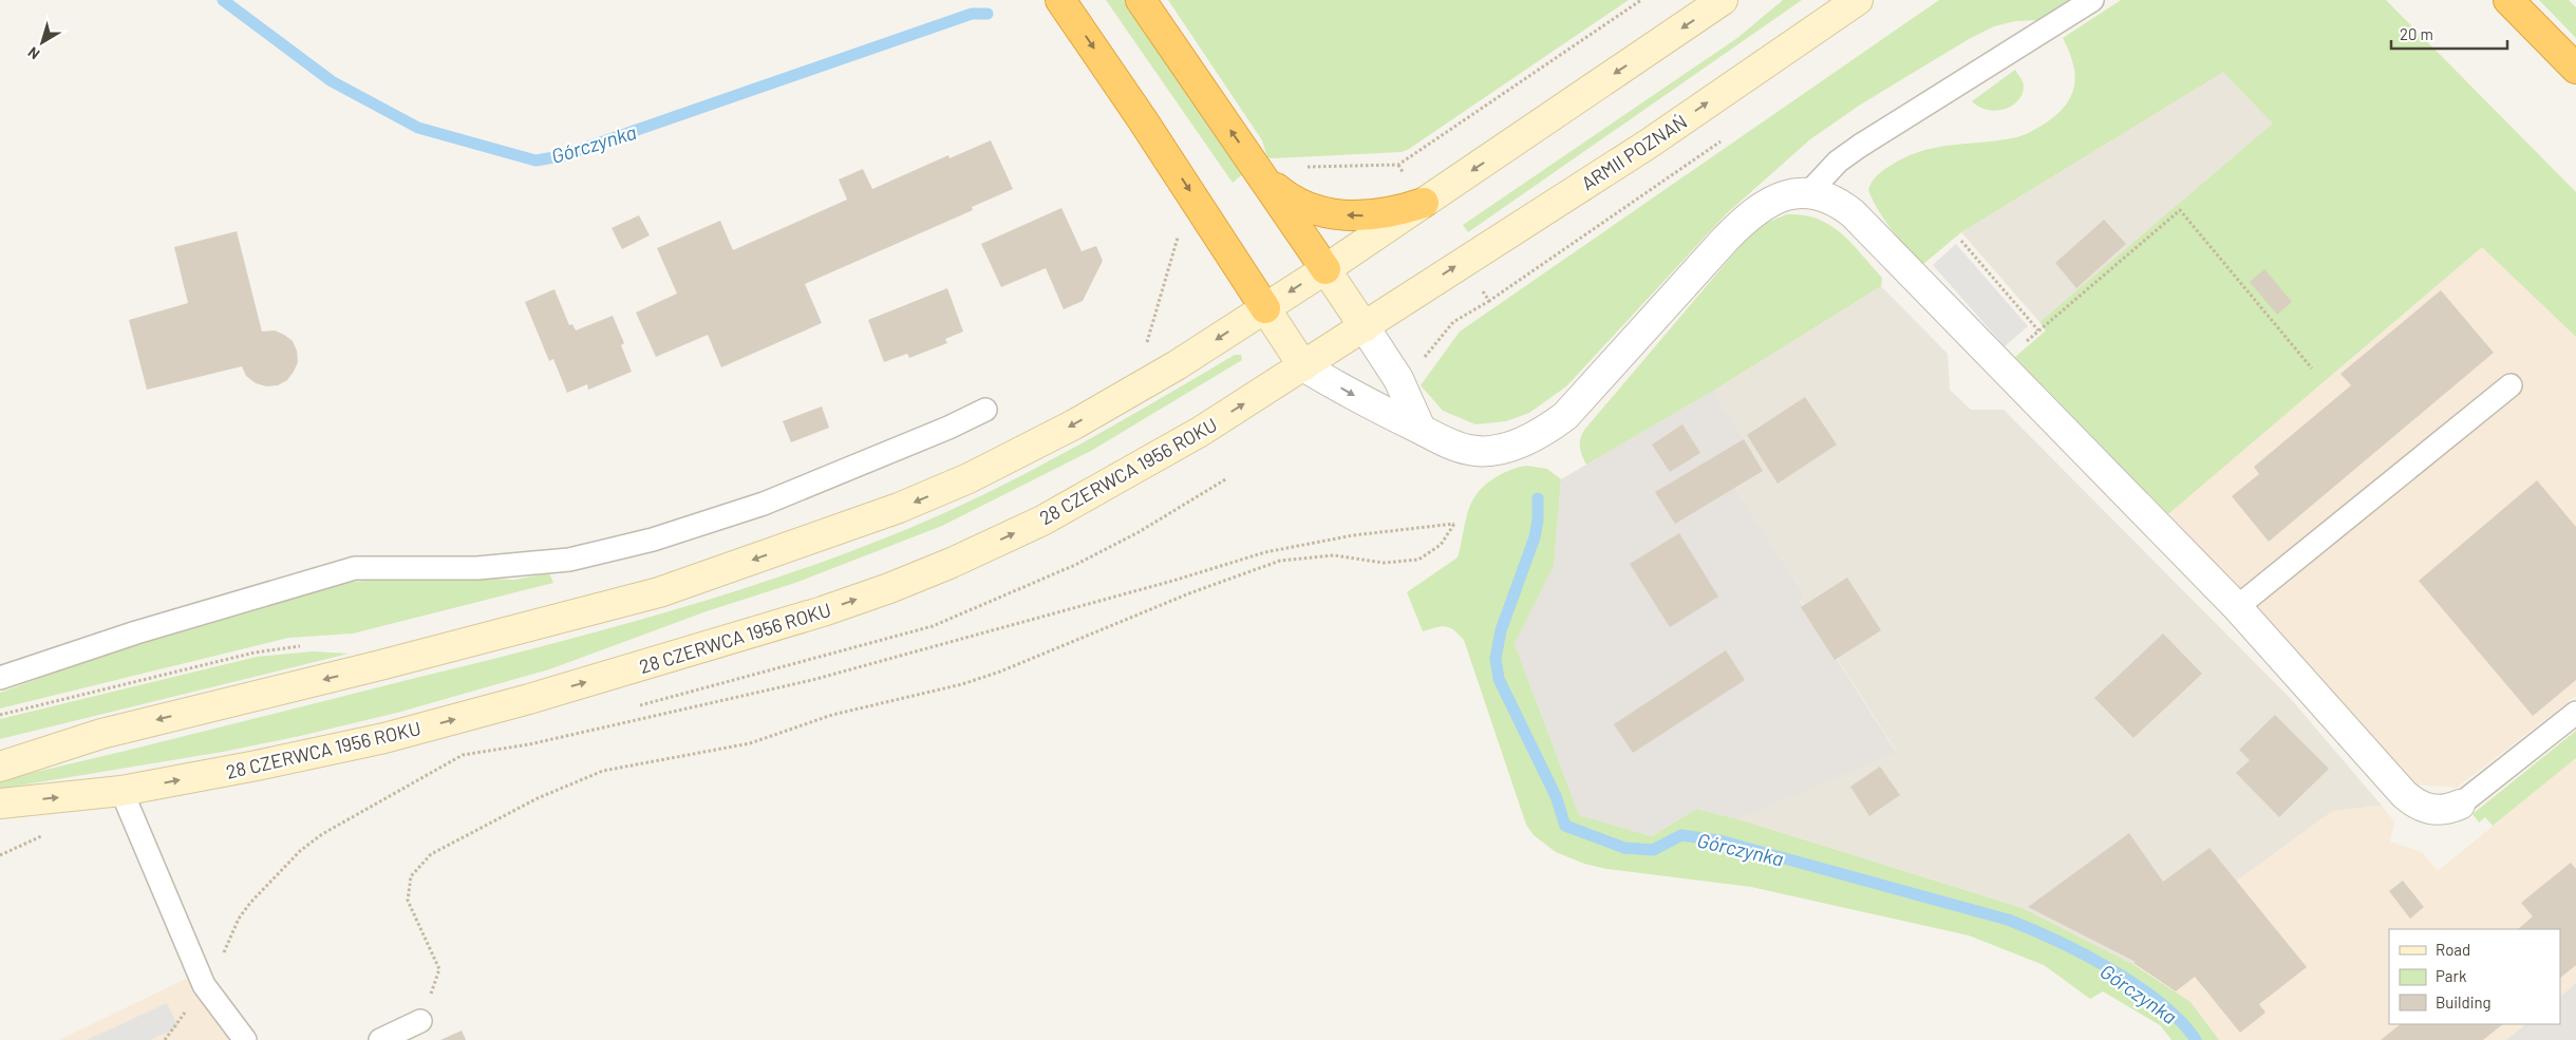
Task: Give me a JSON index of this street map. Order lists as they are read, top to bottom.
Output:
{
  "streets": {
    "main road": ["ARMII POZNAŃ", "28 CZERWCA 1956 ROKU"]
  },
  "crossings": [
    ["ARMII POZNAŃ", "28 CZERWCA 1956 ROKU"]
  ],
  "water": ["Górczynka"],
  "legend": ["Road", "Park", "Building"],
  "scale_bar": "20 m",
  "north": "bottom left"
}
